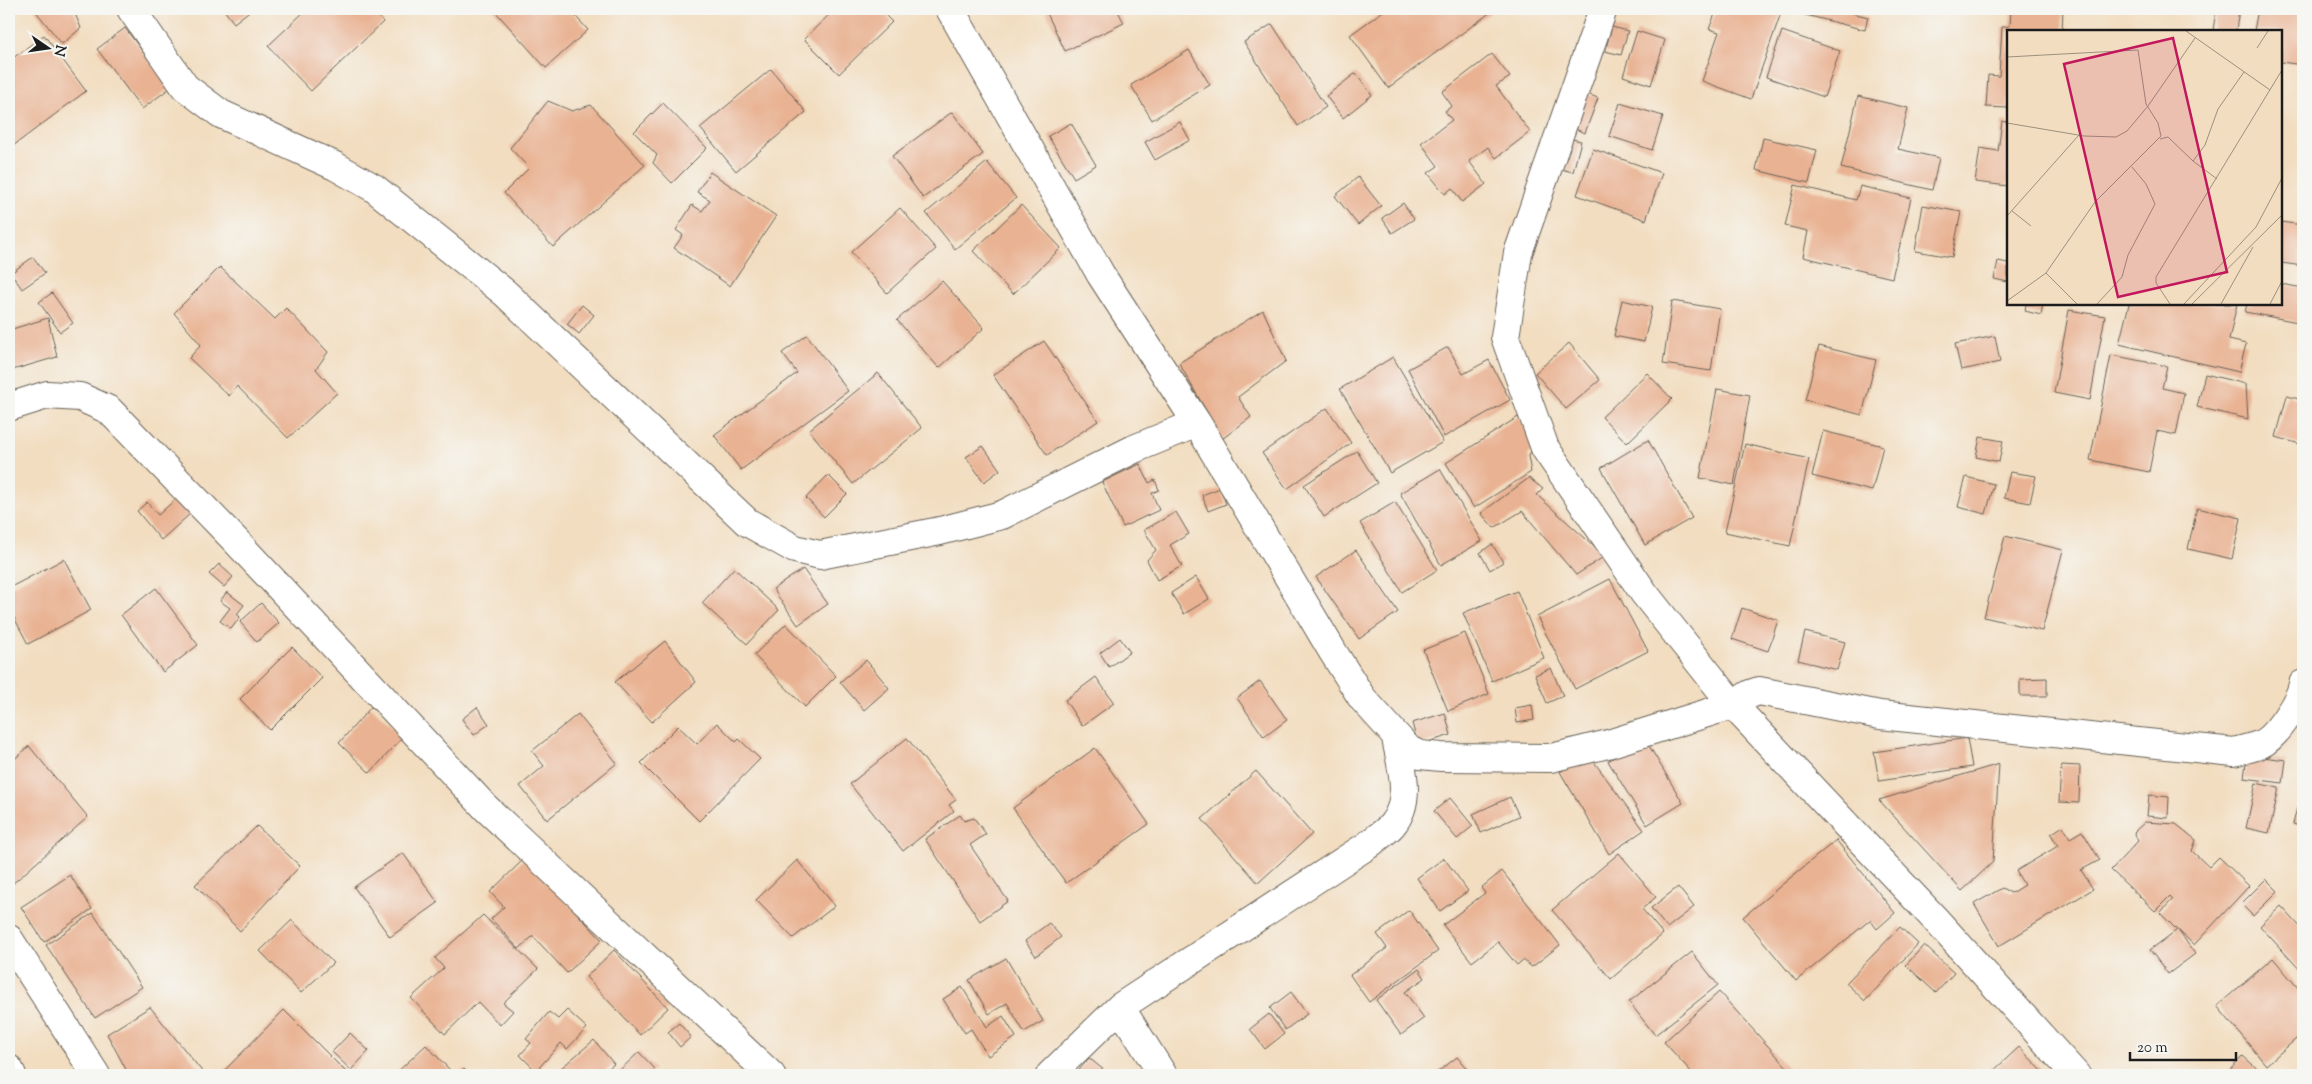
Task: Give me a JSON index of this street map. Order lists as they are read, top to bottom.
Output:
{
  "scale_bar": "20 m",
  "north": "right"
}
